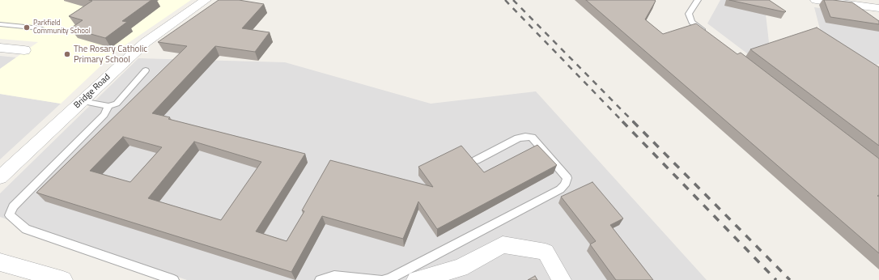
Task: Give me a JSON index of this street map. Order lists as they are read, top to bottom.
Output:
{
  "streets": {
    "street": ["Bridge Road"]
  },
  "places": ["Parkfield Community School", "The Rosary Catholic Primary School"]
}
